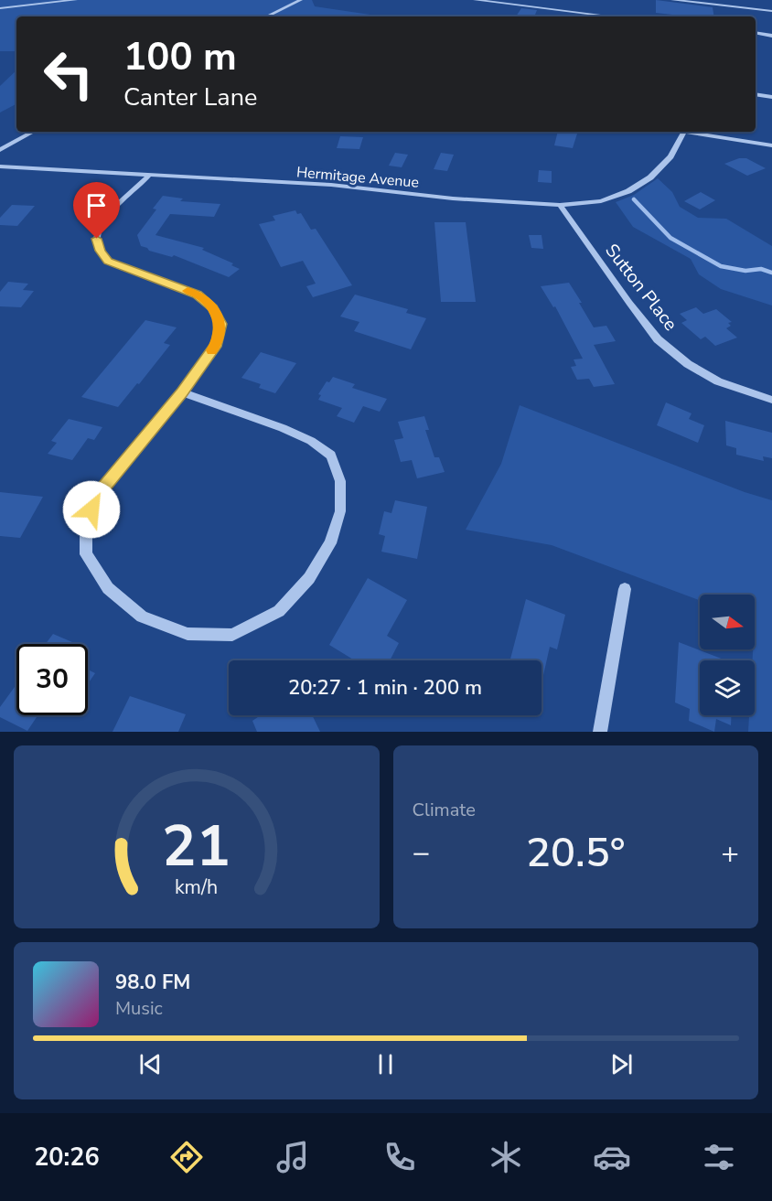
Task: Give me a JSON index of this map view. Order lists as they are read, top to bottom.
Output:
{
  "streets": {
    "street": ["Hermitage Avenue", "Sutton Place"]
  },
  "crossings": [
    ["Hermitage Avenue", "Sutton Place"]
  ],
  "north": "right",
  "page": {
    "turn": ["100 m", "Canter Lane"],
    "limit": "30",
    "trip": "20:27 · 1 min · 200 m",
    "tile": "Climate",
    "heat": ["−", "20.5°", "+"],
    "song": ["98.0 FM", "Music"],
    "tabs": "20:26",
    "gauge": ["21", "km/h"]
  }
}
